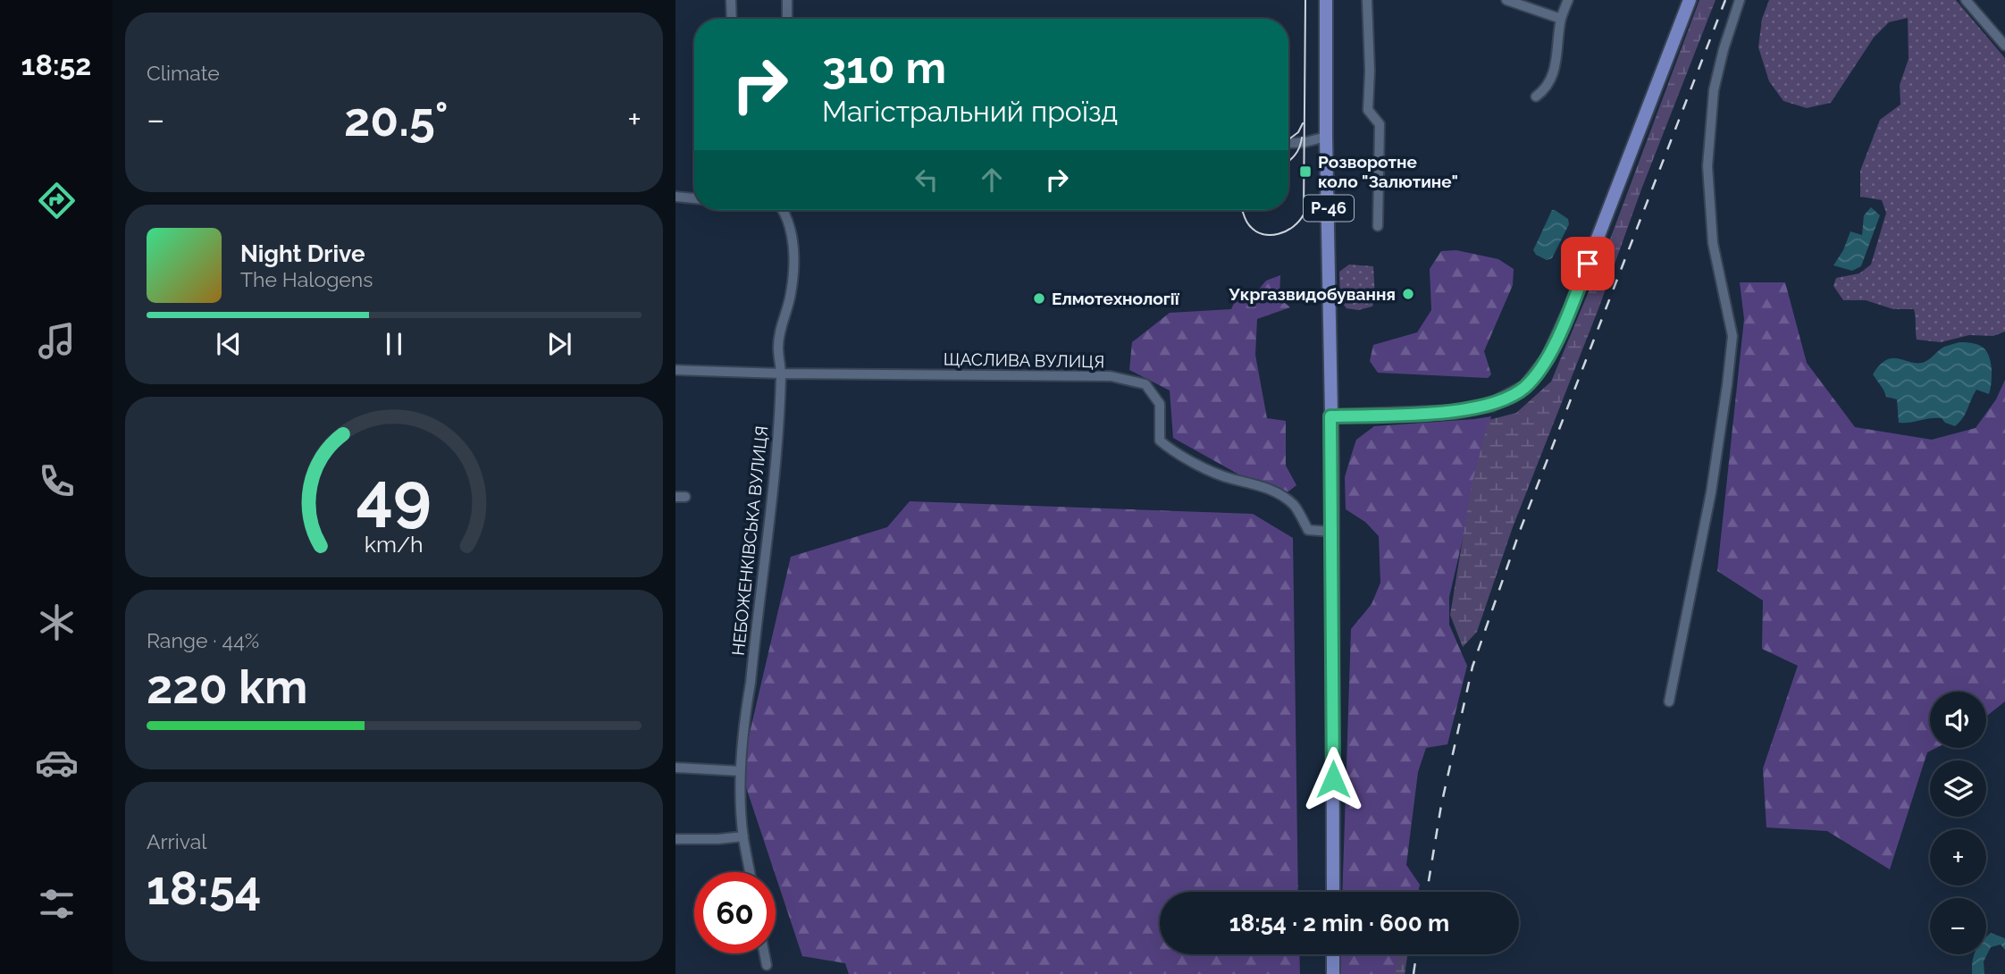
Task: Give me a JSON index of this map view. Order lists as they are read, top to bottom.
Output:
{
  "streets": {
    "main road": ["Р-46"],
    "street": ["ЩАСЛИВА ВУЛИЦЯ", "НЕБОЖЕНКІВСЬКА ВУЛИЦЯ"]
  },
  "crossings": [
    ["Р-46", "ЩАСЛИВА ВУЛИЦЯ"],
    ["ЩАСЛИВА ВУЛИЦЯ", "НЕБОЖЕНКІВСЬКА ВУЛИЦЯ"]
  ],
  "places": {
    "transit": ["Розворотне коло \"Залютине\""],
    "other": ["Укргазвидобування", "Елмотехнології"]
  },
  "page": {
    "tabs": "18:52",
    "tile": [
      "Climate",
      ["Range · 44%", "220 km"],
      ["Arrival", "18:54"]
    ],
    "turn": ["310 m", "Магістральний проїзд"],
    "heat": ["−", "20.5°", "+"],
    "song": ["Night Drive", "The Halogens"],
    "map_buttons": ["+", "−"],
    "limit": "60",
    "trip": "18:54 · 2 min · 600 m",
    "gauge": ["49", "km/h"]
  }
}
